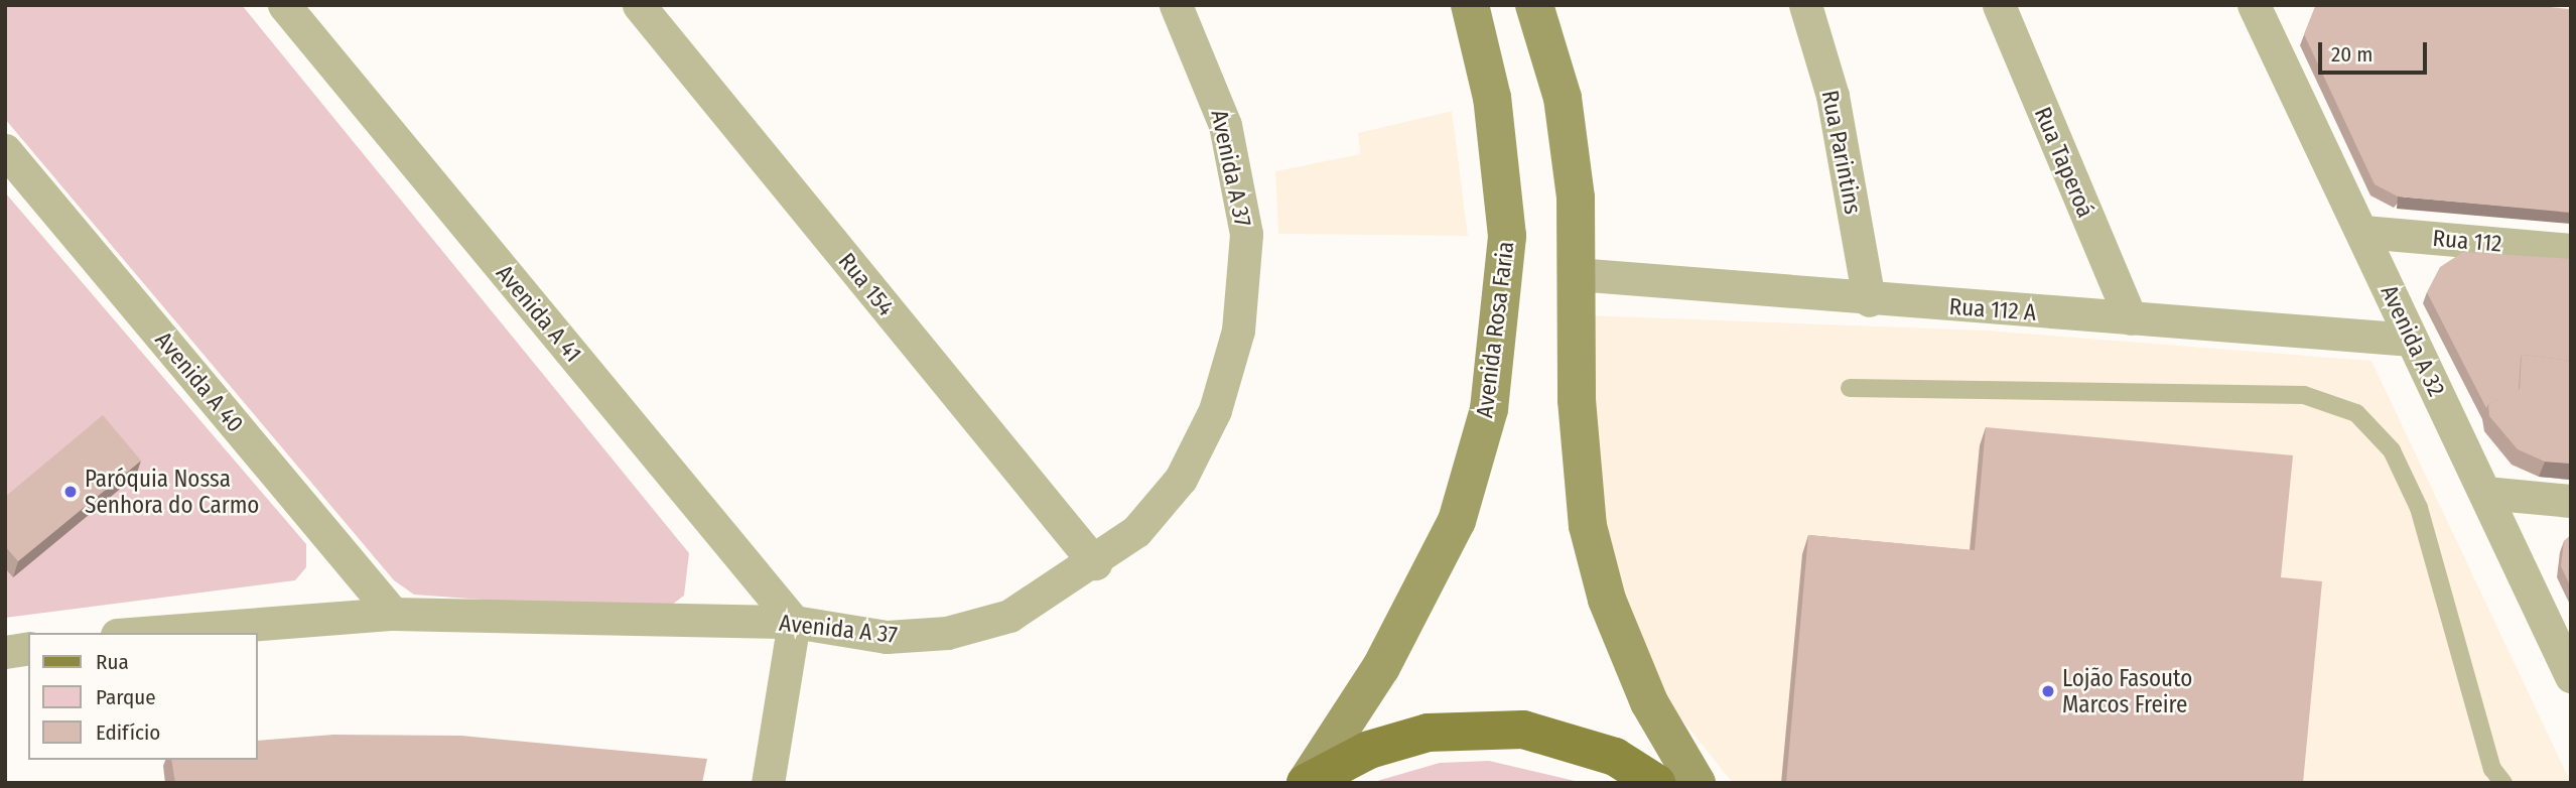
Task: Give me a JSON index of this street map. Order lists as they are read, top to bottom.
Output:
{
  "streets": {
    "street": [
      "Rua Parintins",
      "Rua Taperoá",
      "Avenida A 37",
      "Rua 112",
      "Rua 154",
      "Rua 112 A",
      "Avenida A 41",
      "Avenida Rosa Faria",
      "Avenida A 32",
      "Avenida A 40"
    ]
  },
  "crossings": [
    ["Rua Parintins", "Rua 112 A"],
    ["Rua Taperoá", "Rua 112 A"],
    ["Avenida A 37", "Rua 154"],
    ["Avenida A 37", "Avenida A 41"],
    ["Avenida A 37", "Avenida A 40"],
    ["Rua 112", "Avenida A 32"],
    ["Rua 112 A", "Avenida A 32"]
  ],
  "places": ["Paróquia Nossa Senhora do Carmo", "Lojão Fasouto Marcos Freire"],
  "legend": ["Rua", "Parque", "Edifício"],
  "scale_bar": "20 m"
}
